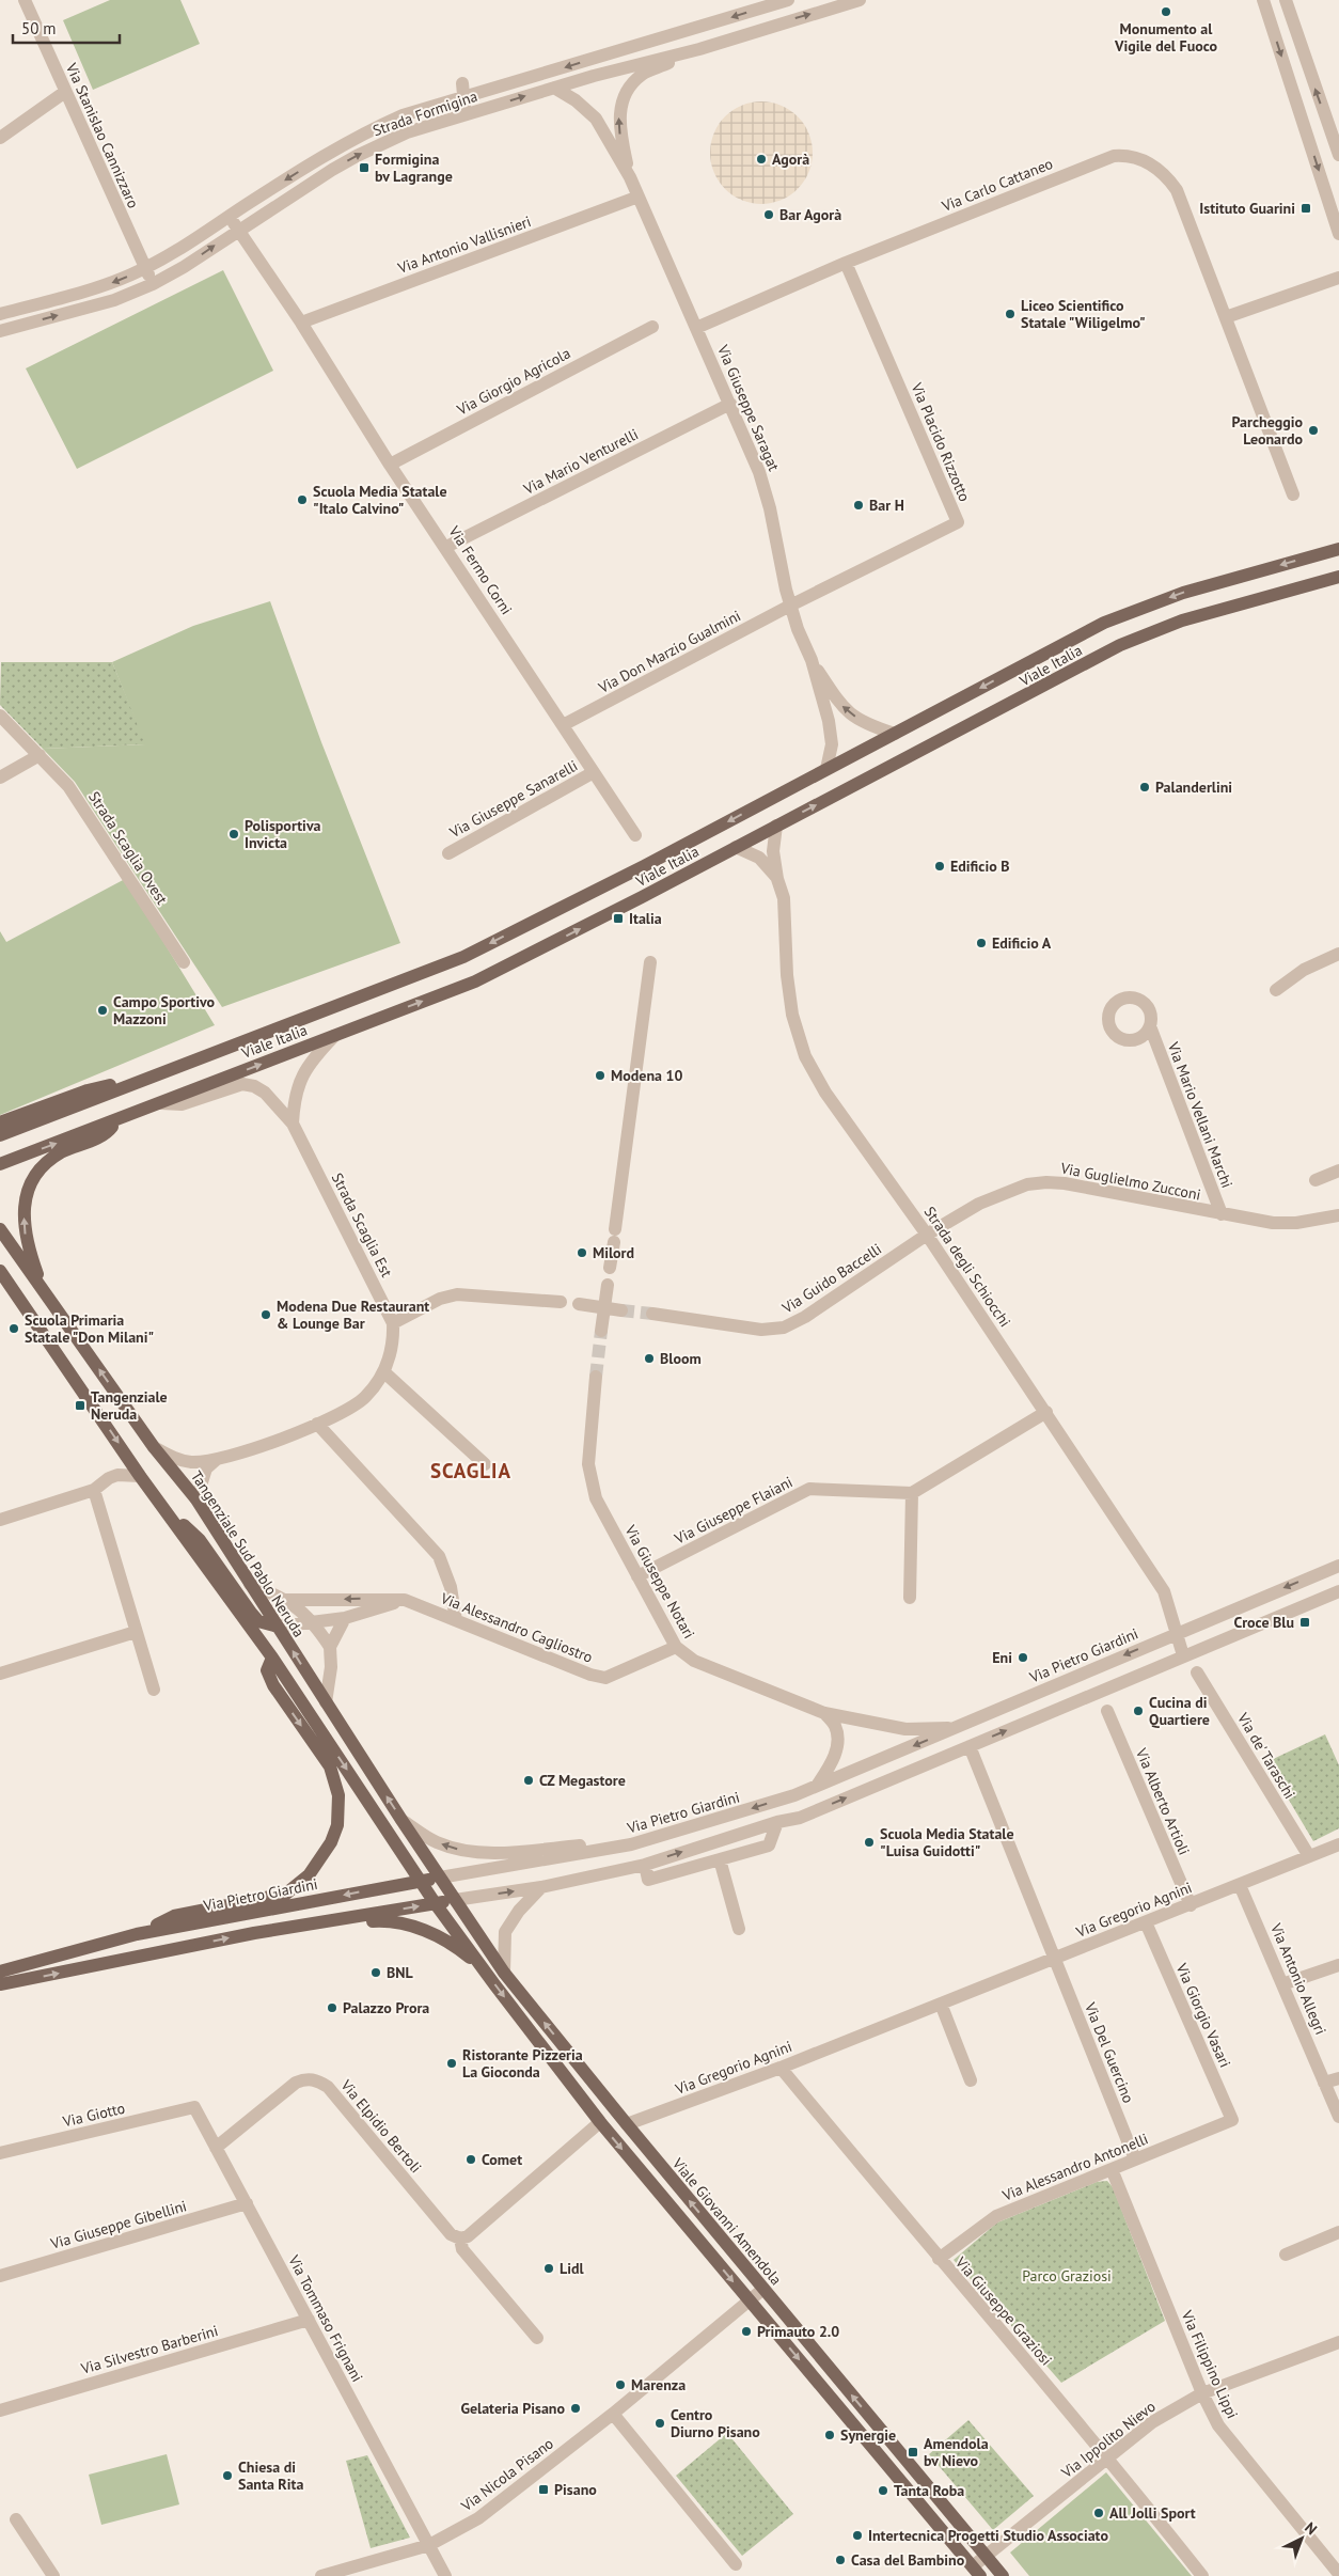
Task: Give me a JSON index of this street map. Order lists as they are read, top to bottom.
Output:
{
  "streets": {
    "main road": [
      "Viale Italia",
      "Tangenziale Sud Pablo Neruda",
      "Via Pietro Giardini",
      "Viale Giovanni Amendola"
    ],
    "street": [
      "Strada Formigina",
      "Via Stanislao Cannizzaro",
      "Via Carlo Cattaneo",
      "Via Antonio Vallisnieri",
      "Via Giorgio Agricola",
      "Via Giuseppe Saragat",
      "Via Placido Rizzotto",
      "Via Mario Venturelli",
      "Via Fermo Corni",
      "Via Don Marzio Gualmini",
      "Via Giuseppe Sanarelli",
      "Strada Scaglia Ovest",
      "Via Mario Vellani Marchi",
      "Via Guglielmo Zucconi",
      "Strada Scaglia Est",
      "Strada degli Schiocchi",
      "Via Guido Baccelli",
      "Via Giuseppe Flaiani",
      "Via Giuseppe Notari",
      "Via Alessandro Cagliostro",
      "Via de' Taraschi",
      "Via Alberto Artioli",
      "Via Gregorio Agnini",
      "Via Antonio Allegri",
      "Via Giorgio Vasari",
      "Via Del Guercino",
      "Via Giotto",
      "Via Elpidio Bertoli",
      "Via Alessandro Antonelli",
      "Via Giuseppe Gibellini",
      "Via Giuseppe Graziosi",
      "Via Tommaso Frignani",
      "Via Silvestro Barberini",
      "Via Filippino Lippi",
      "Via Ippolito Nievo",
      "Via Nicola Pisano"
    ]
  },
  "crossings": [
    ["Strada Formigina", "Via Stanislao Cannizzaro"],
    ["Strada Formigina", "Via Giuseppe Saragat"],
    ["Strada Formigina", "Via Fermo Corni"],
    ["Via Carlo Cattaneo", "Via Giuseppe Saragat"],
    ["Via Carlo Cattaneo", "Via Placido Rizzotto"],
    ["Via Antonio Vallisnieri", "Via Giuseppe Saragat"],
    ["Via Antonio Vallisnieri", "Via Fermo Corni"],
    ["Via Giorgio Agricola", "Via Fermo Corni"],
    ["Via Giuseppe Saragat", "Via Placido Rizzotto"],
    ["Via Giuseppe Saragat", "Via Mario Venturelli"],
    ["Via Giuseppe Saragat", "Via Don Marzio Gualmini"],
    ["Via Giuseppe Saragat", "Viale Italia"],
    ["Via Placido Rizzotto", "Via Don Marzio Gualmini"],
    ["Via Mario Venturelli", "Via Fermo Corni"],
    ["Via Fermo Corni", "Via Don Marzio Gualmini"],
    ["Via Fermo Corni", "Via Giuseppe Sanarelli"],
    ["Viale Italia", "Strada Scaglia Est"],
    ["Viale Italia", "Strada degli Schiocchi"],
    ["Via Mario Vellani Marchi", "Via Guglielmo Zucconi"],
    ["Via Guglielmo Zucconi", "Strada degli Schiocchi"],
    ["Via Guglielmo Zucconi", "Via Guido Baccelli"],
    ["Strada Scaglia Est", "Tangenziale Sud Pablo Neruda"],
    ["Strada degli Schiocchi", "Via Guido Baccelli"],
    ["Strada degli Schiocchi", "Via Pietro Giardini"],
    ["Via Giuseppe Flaiani", "Via Giuseppe Notari"],
    ["Tangenziale Sud Pablo Neruda", "Via Alessandro Cagliostro"],
    ["Tangenziale Sud Pablo Neruda", "Via Pietro Giardini"],
    ["Tangenziale Sud Pablo Neruda", "Viale Giovanni Amendola"],
    ["Via Giuseppe Notari", "Via Alessandro Cagliostro"],
    ["Via Giuseppe Notari", "Via Pietro Giardini"],
    ["Via Pietro Giardini", "Viale Giovanni Amendola"],
    ["Via de' Taraschi", "Via Gregorio Agnini"],
    ["Via Alberto Artioli", "Via Gregorio Agnini"],
    ["Via Gregorio Agnini", "Via Antonio Allegri"],
    ["Via Gregorio Agnini", "Via Giorgio Vasari"],
    ["Via Gregorio Agnini", "Via Del Guercino"],
    ["Via Gregorio Agnini", "Viale Giovanni Amendola"],
    ["Via Gregorio Agnini", "Via Giuseppe Graziosi"],
    ["Via Giorgio Vasari", "Via Alessandro Antonelli"],
    ["Via Del Guercino", "Via Alessandro Antonelli"],
    ["Via Giotto", "Via Tommaso Frignani"],
    ["Via Elpidio Bertoli", "Via Tommaso Frignani"],
    ["Via Alessandro Antonelli", "Via Giuseppe Graziosi"],
    ["Via Alessandro Antonelli", "Via Filippino Lippi"],
    ["Viale Giovanni Amendola", "Via Ippolito Nievo"],
    ["Viale Giovanni Amendola", "Via Nicola Pisano"],
    ["Via Giuseppe Gibellini", "Via Tommaso Frignani"],
    ["Via Giuseppe Graziosi", "Via Ippolito Nievo"],
    ["Via Tommaso Frignani", "Via Silvestro Barberini"],
    ["Via Tommaso Frignani", "Via Nicola Pisano"],
    ["Via Filippino Lippi", "Via Ippolito Nievo"]
  ],
  "districts": ["SCAGLIA"],
  "parks": ["Parco Graziosi"],
  "places": {
    "other": [
      "Monumento al Vigile del Fuoco",
      "Agorà",
      "Bar Agorà",
      "Liceo Scientifico Statale \"Wiligelmo\"",
      "Parcheggio Leonardo",
      "Scuola Media Statale \"Italo Calvino\"",
      "Bar H",
      "Palanderlini",
      "Polisportiva Invicta",
      "Edificio B",
      "Edificio A",
      "Campo Sportivo Mazzoni",
      "Modena 10",
      "Milord",
      "Modena Due Restaurant & Lounge Bar",
      "Scuola Primaria Statale \"Don Milani\"",
      "Bloom",
      "Eni",
      "Cucina di Quartiere",
      "CZ Megastore",
      "Scuola Media Statale \"Luisa Guidotti\"",
      "BNL",
      "Palazzo Prora",
      "Ristorante Pizzeria La Gioconda",
      "Comet",
      "Lidl",
      "Primauto 2.0",
      "Marenza",
      "Gelateria Pisano",
      "Centro Diurno Pisano",
      "Synergie",
      "Chiesa di Santa Rita",
      "Tanta Roba",
      "All Jolli Sport",
      "Intertecnica Progetti Studio Associato",
      "Casa del Bambino"
    ],
    "transit": [
      "Formigina bv Lagrange",
      "Istituto Guarini",
      "Italia",
      "Tangenziale Neruda",
      "Croce Blu",
      "Amendola bv Nievo",
      "Pisano"
    ]
  },
  "scale_bar": "50 m",
  "north": "top right"
}
